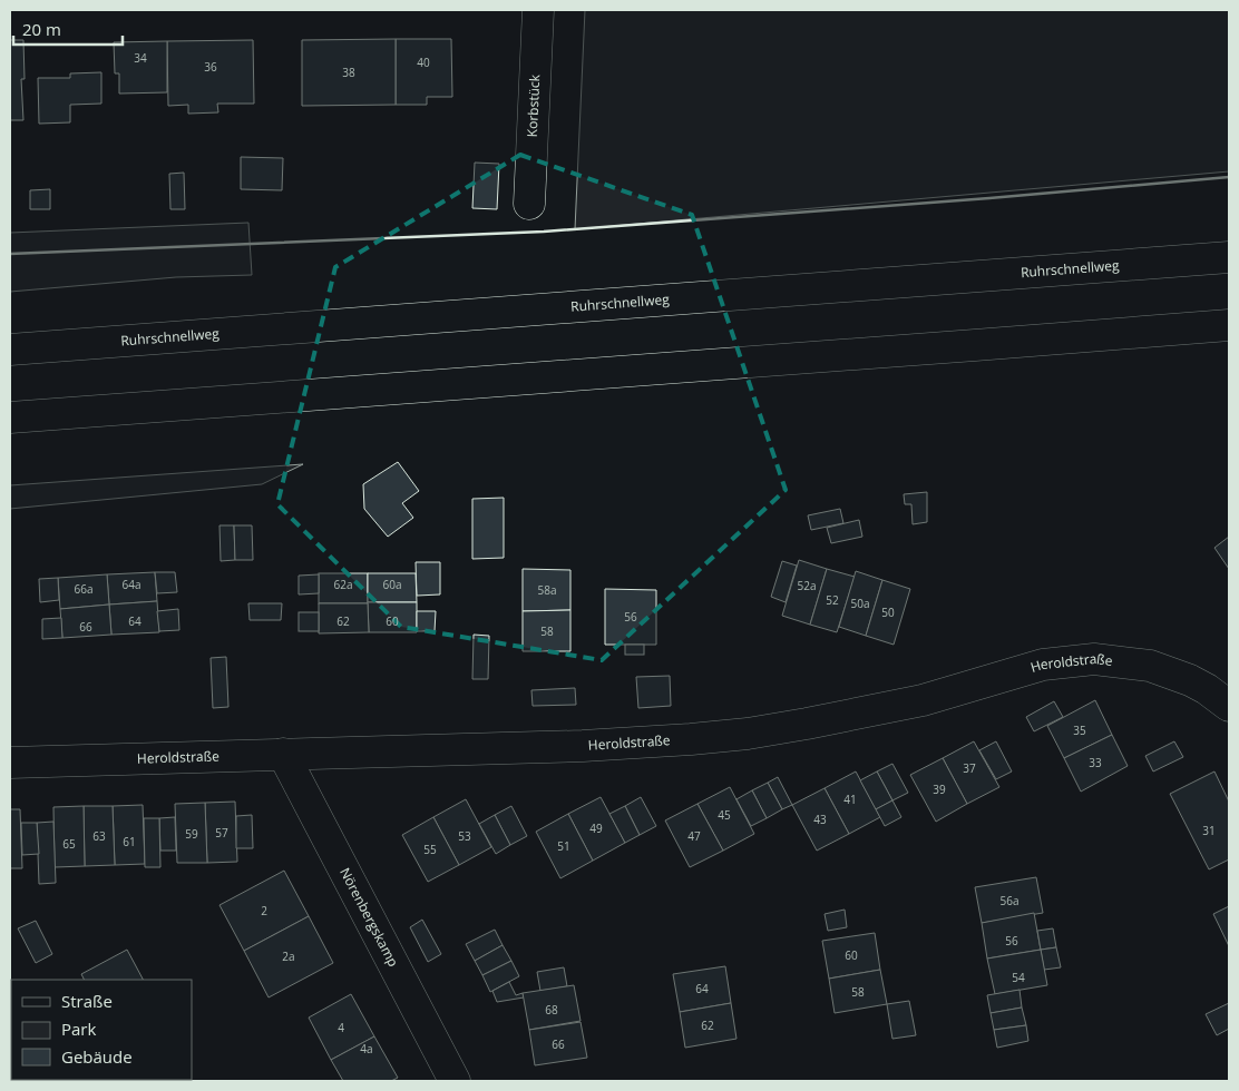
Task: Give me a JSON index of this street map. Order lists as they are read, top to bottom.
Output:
{
  "streets": {
    "main road": [
      "Korbstück",
      "Ruhrschnellweg",
      "Heroldstraße",
      "Nörenbergskamp"
    ]
  },
  "crossings": [
    ["Heroldstraße", "Nörenbergskamp"]
  ],
  "house_numbers": [
    "34",
    "40",
    "36",
    "38",
    "64a",
    "62a",
    "60a",
    "52a",
    "66a",
    "58a",
    "52",
    "50a",
    "50",
    "56",
    "64",
    "62",
    "60",
    "66",
    "58",
    "35",
    "33",
    "37",
    "39",
    "41",
    "45",
    "43",
    "49",
    "31",
    "57",
    "59",
    "63",
    "53",
    "47",
    "61",
    "65",
    "51",
    "55",
    "56a",
    "2",
    "56",
    "60",
    "2a",
    "54",
    "64",
    "58",
    "68",
    "62",
    "4",
    "66",
    "4a"
  ],
  "legend": ["Straße", "Park", "Gebäude"],
  "scale_bar": "20 m"
}
